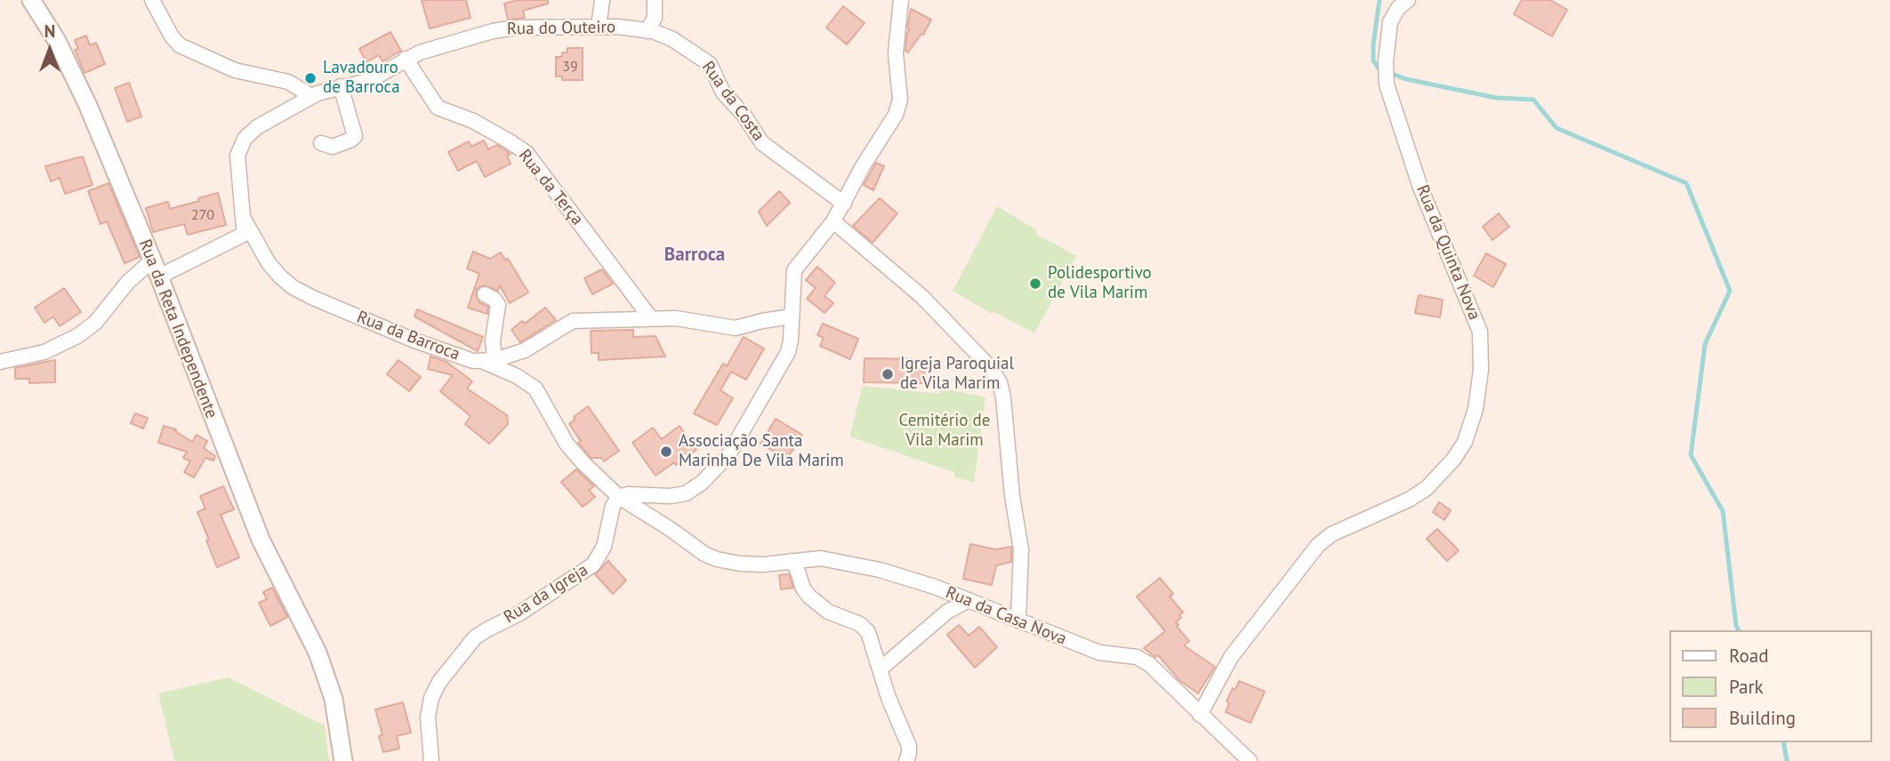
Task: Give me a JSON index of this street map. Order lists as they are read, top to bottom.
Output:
{
  "streets": {
    "street": [
      "Rua do Outeiro",
      "Rua da Costa",
      "Rua da Terça",
      "Rua da Quinta Nova",
      "Rua da Reta Independente",
      "Rua da Barroca",
      "Rua da Igreja",
      "Rua da Casa Nova"
    ]
  },
  "crossings": [
    ["Rua do Outeiro", "Rua da Costa"],
    ["Rua do Outeiro", "Rua da Terça"],
    ["Rua do Outeiro", "Rua da Reta Independente"],
    ["Rua do Outeiro", "Rua da Barroca"],
    ["Rua da Quinta Nova", "Rua da Casa Nova"],
    ["Rua da Barroca", "Rua da Igreja"],
    ["Rua da Barroca", "Rua da Casa Nova"],
    ["Rua da Igreja", "Rua da Casa Nova"]
  ],
  "districts": ["Barroca"],
  "parks": ["Cemitério de Vila Marim"],
  "places": [
    "Lavadouro de Barroca",
    "Polidesportivo de Vila Marim",
    "Igreja Paroquial de Vila Marim",
    "Associação Santa Marinha De Vila Marim"
  ],
  "house_numbers": ["39", "270"],
  "legend": ["Road", "Park", "Building"],
  "north": "top"
}
